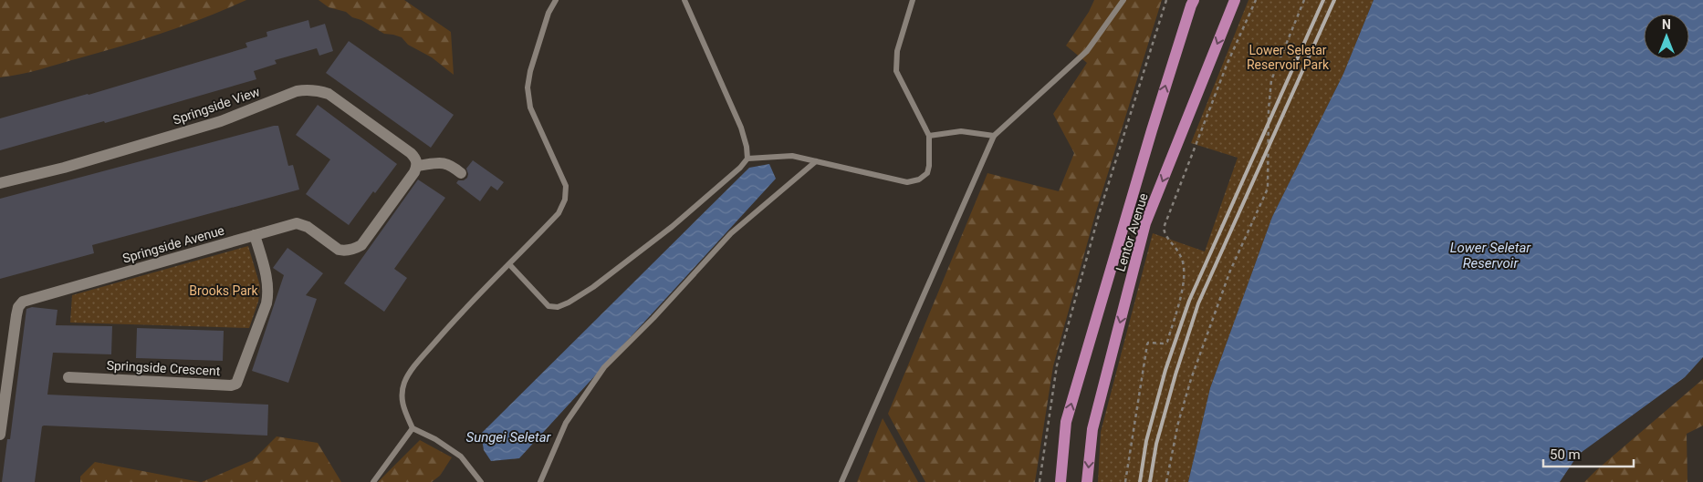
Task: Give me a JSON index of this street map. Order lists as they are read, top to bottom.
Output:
{
  "streets": {
    "main road": ["Lentor Avenue"],
    "street": ["Springside View", "Springside Avenue", "Springside Crescent"]
  },
  "crossings": [
    ["Springside View", "Springside Avenue"],
    ["Springside Avenue", "Springside Crescent"]
  ],
  "water": ["Lower Seletar Reservoir", "Sungei Seletar"],
  "parks": ["Lower Seletar Reservoir Park", "Brooks Park"],
  "scale_bar": "50 m",
  "north": "top"
}
